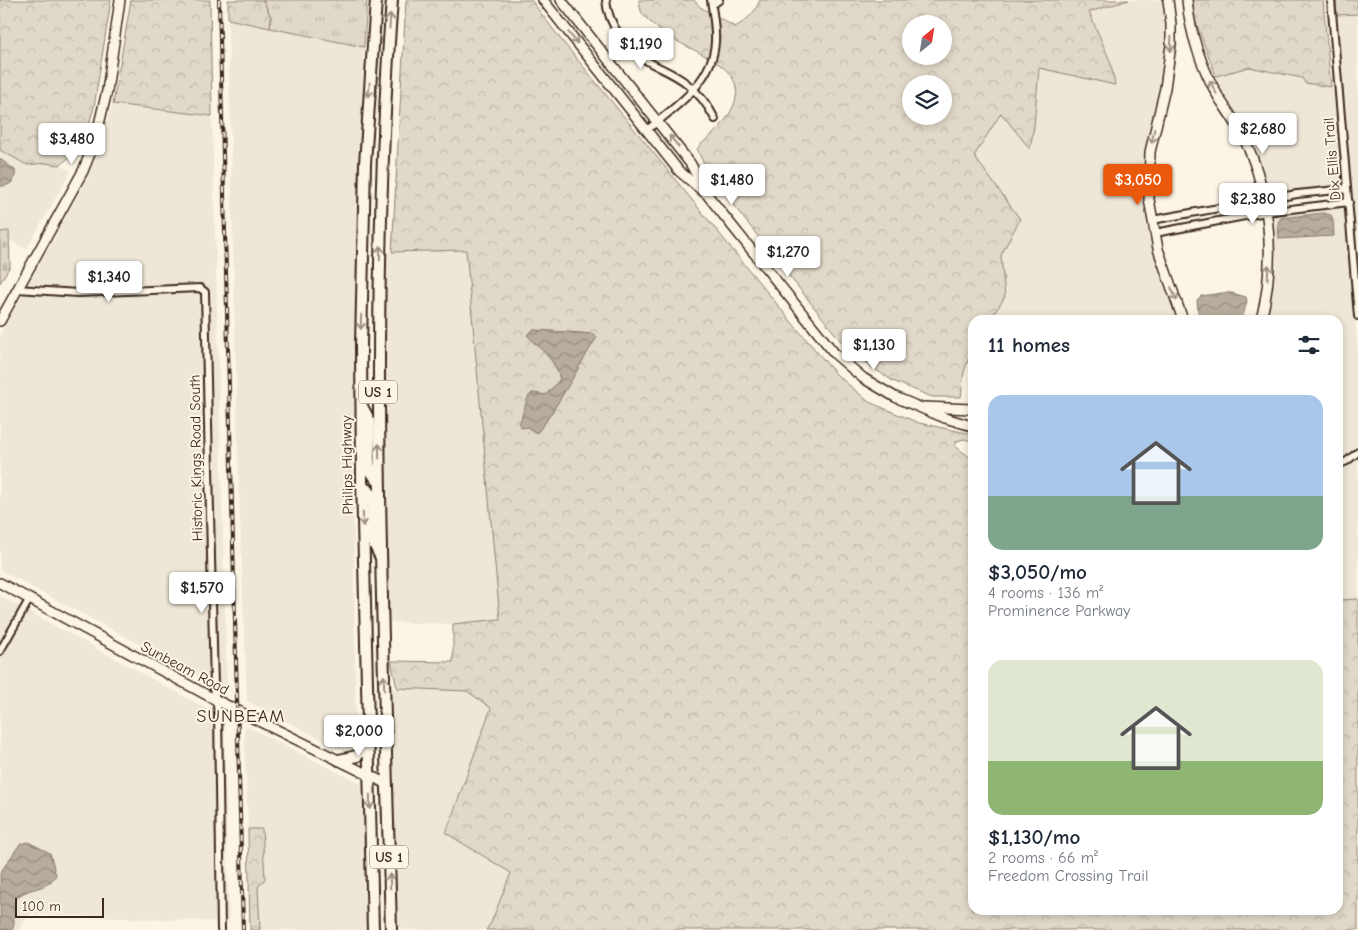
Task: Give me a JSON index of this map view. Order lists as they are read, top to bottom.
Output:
{
  "streets": {
    "main road": ["US 1", "Philips Highway"],
    "street": ["Dix Ellis Trail", "Historic Kings Road South", "Sunbeam Road"]
  },
  "crossings": [
    ["US 1", "Sunbeam Road"],
    ["Historic Kings Road South", "Sunbeam Road"],
    ["Philips Highway", "Sunbeam Road"]
  ],
  "districts": ["SUNBEAM"],
  "scale_bar": "100 m",
  "north": "top right",
  "page": {
    "price": [
      "$1,190",
      "$2,680",
      "$3,480",
      "$1,480",
      "$3,050",
      "$2,380",
      "$1,270",
      "$1,340",
      "$1,130",
      "$1,570",
      "$2,000"
    ],
    "heading": "11 homes",
    "list": [
      {
        "name": "$3,050/mo",
        "note": "4 rooms · 136 m² · Prominence Parkway"
      },
      {
        "name": "$1,130/mo",
        "note": "2 rooms · 66 m² · Freedom Crossing Trail"
      }
    ],
    "scale": "100 m"
  }
}
